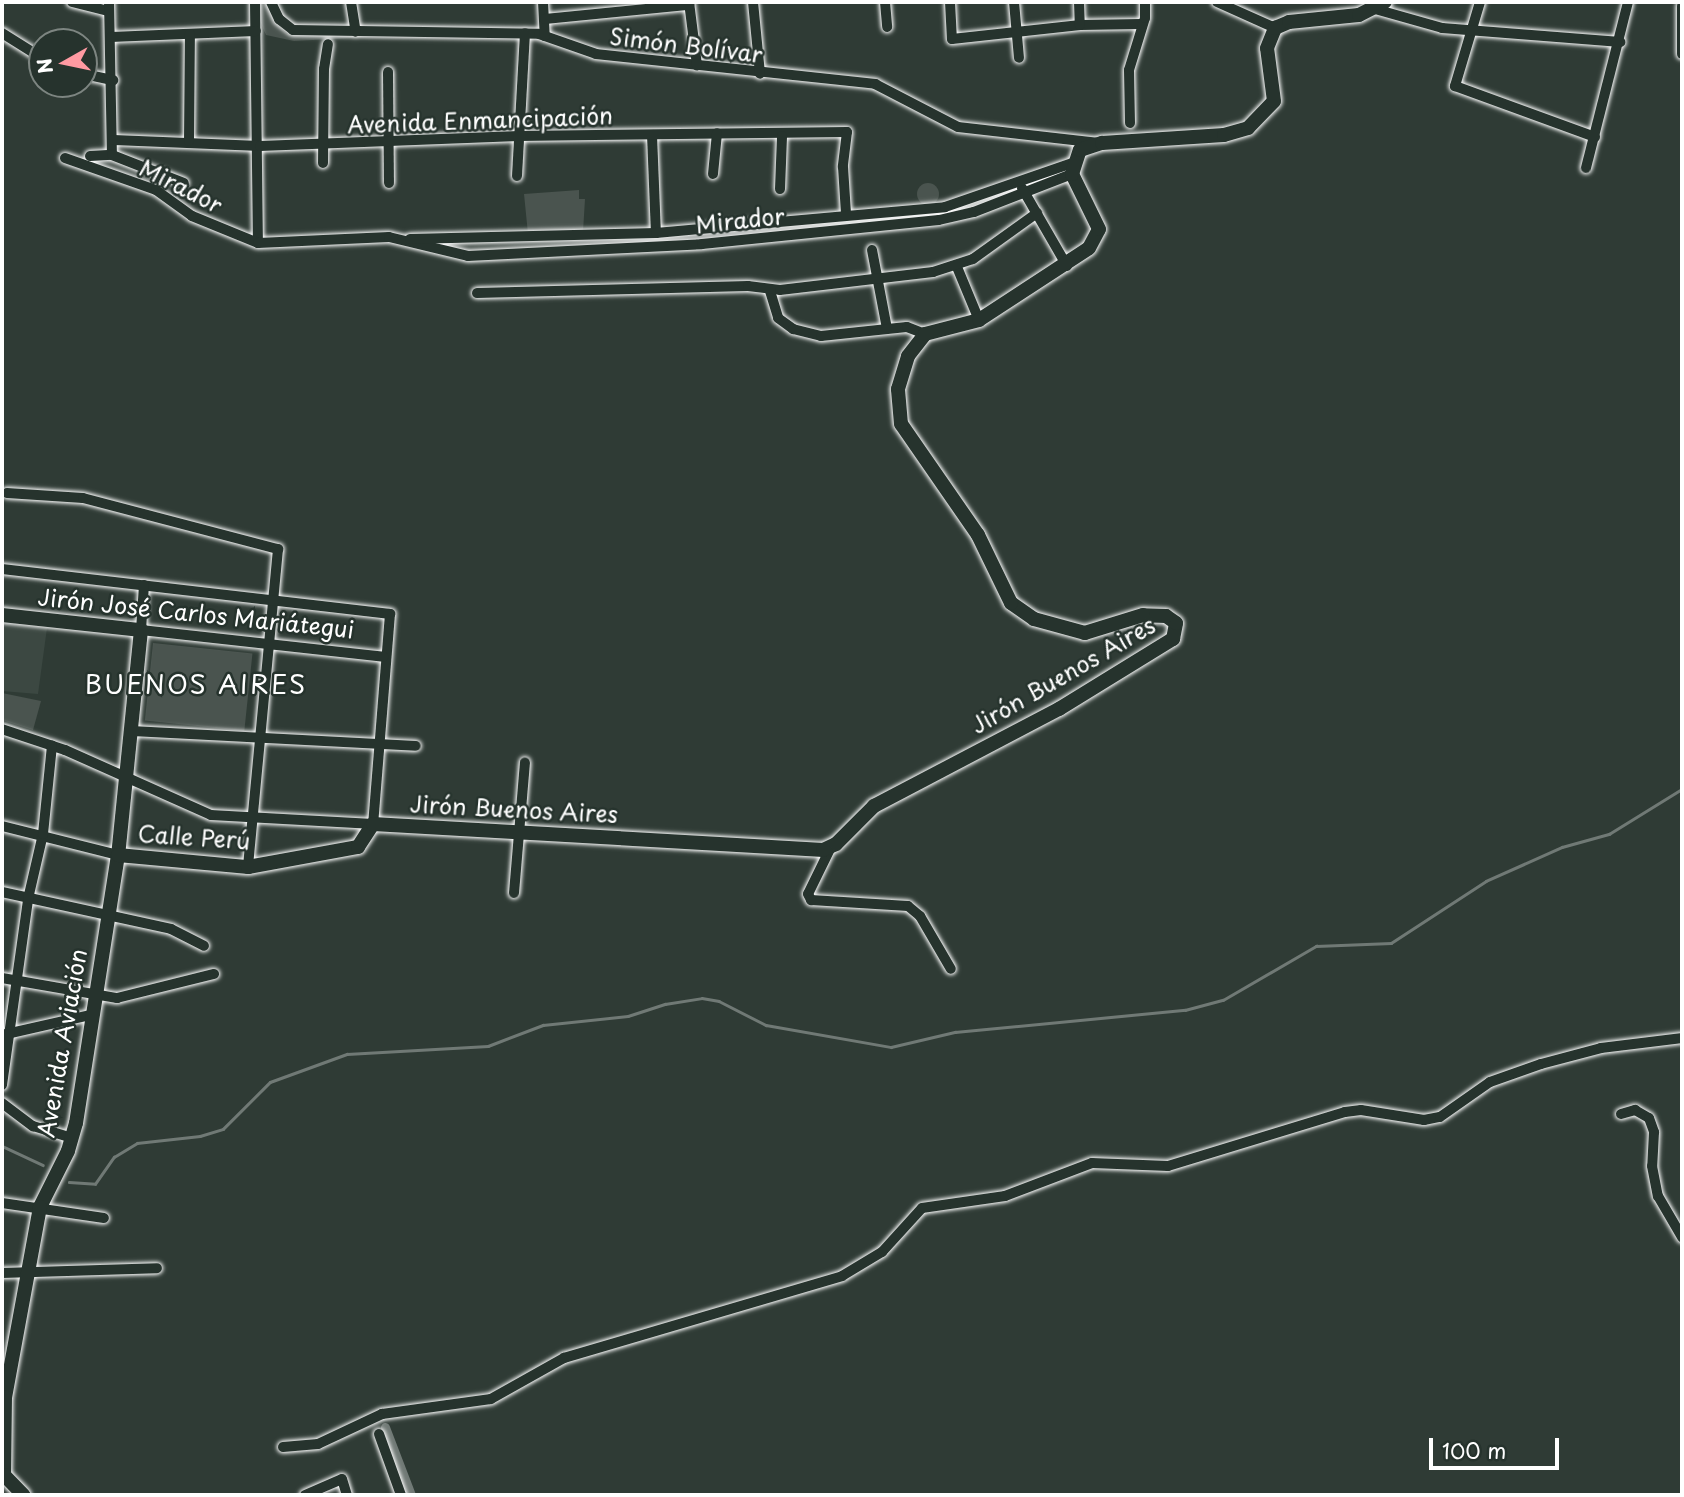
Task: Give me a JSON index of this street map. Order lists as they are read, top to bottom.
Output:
{
  "streets": {
    "street": [
      "Simón Bolívar",
      "Avenida Enmancipación",
      "Mirador",
      "Jirón José Carlos Mariátegui",
      "Jirón Buenos Aires",
      "Calle Perú",
      "Avenida Aviación"
    ]
  },
  "crossings": [
    ["Avenida Enmancipación", "Mirador"],
    ["Jirón José Carlos Mariátegui", "Avenida Aviación"],
    ["Jirón Buenos Aires", "Calle Perú"],
    ["Jirón Buenos Aires", "Avenida Aviación"],
    ["Calle Perú", "Avenida Aviación"]
  ],
  "districts": ["BUENOS AIRES"],
  "scale_bar": "100 m",
  "north": "left"
}
